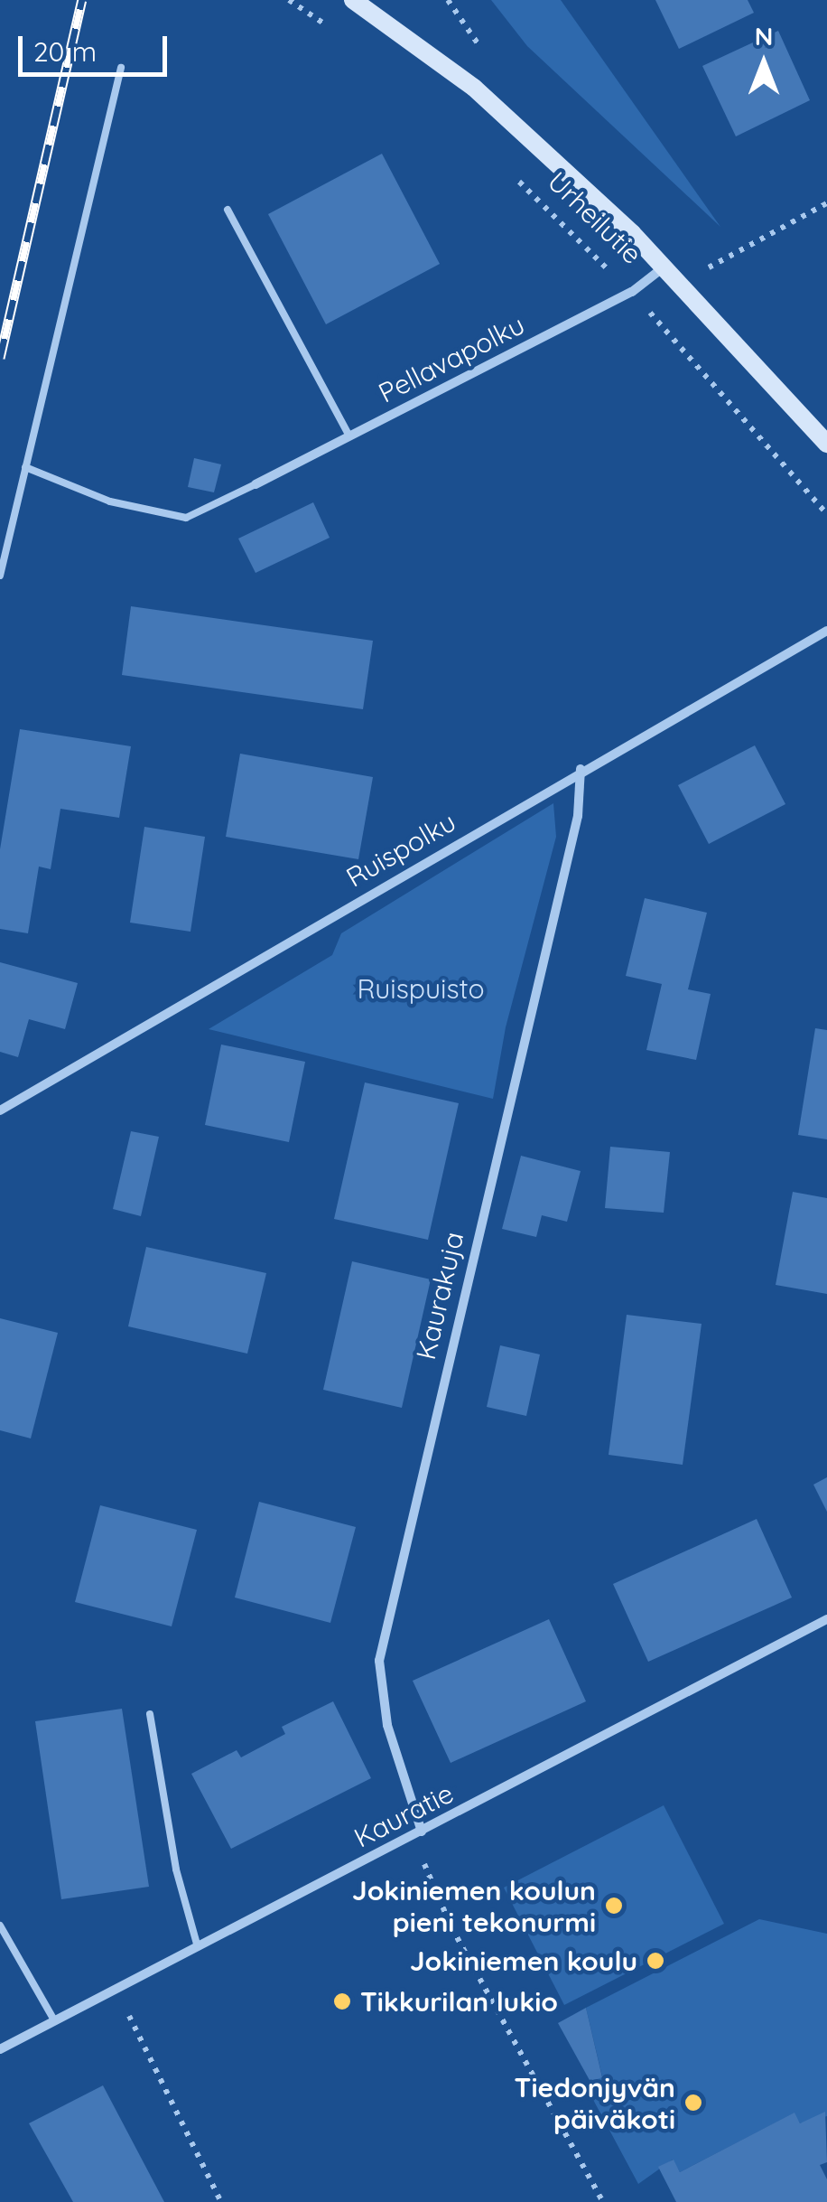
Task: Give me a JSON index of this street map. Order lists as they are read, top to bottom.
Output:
{
  "streets": {
    "main road": ["Urheilutie"],
    "street": [
      "Pellavapolku",
      "Ruispolku",
      "Kaurakuja",
      "Kauratie"
    ]
  },
  "crossings": [
    ["Urheilutie", "Pellavapolku"],
    ["Ruispolku", "Kaurakuja"],
    ["Kaurakuja", "Kauratie"]
  ],
  "parks": ["Ruispuisto"],
  "places": [
    "Jokiniemen koulun pieni tekonurmi",
    "Jokiniemen koulu",
    "Tikkurilan lukio",
    "Tiedonjyvän päiväkoti"
  ],
  "scale_bar": "20 m",
  "north": "top"
}
